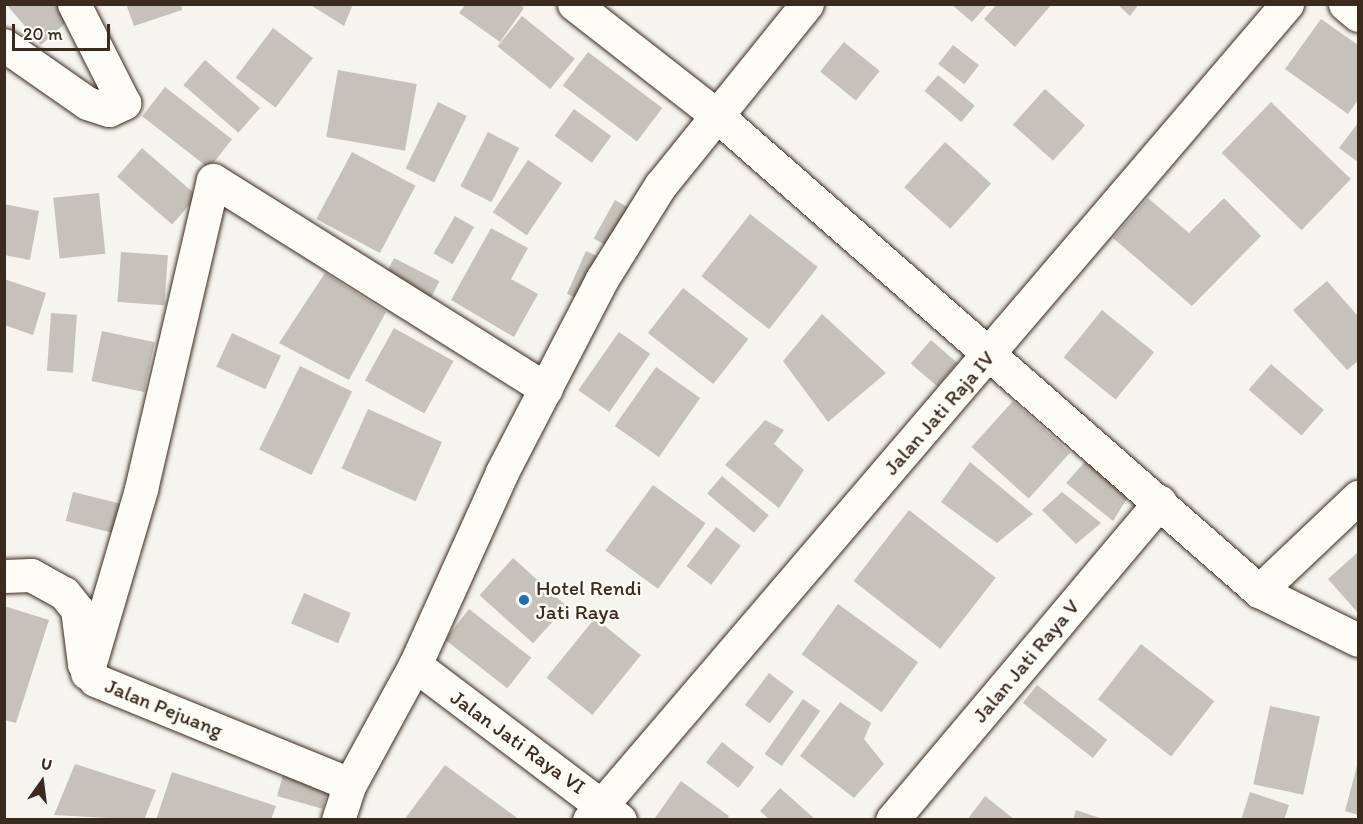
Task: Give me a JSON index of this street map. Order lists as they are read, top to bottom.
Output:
{
  "streets": {
    "street": [
      "Jalan Jati Raja IV",
      "Jalan Jati Raya V",
      "Jalan Pejuang",
      "Jalan Jati Raya VI"
    ]
  },
  "crossings": [
    ["Jalan Jati Raja IV", "Jalan Jati Raya VI"]
  ],
  "places": ["Hotel Rendi Jati Raya"],
  "scale_bar": "20 m",
  "north": "top"
}
